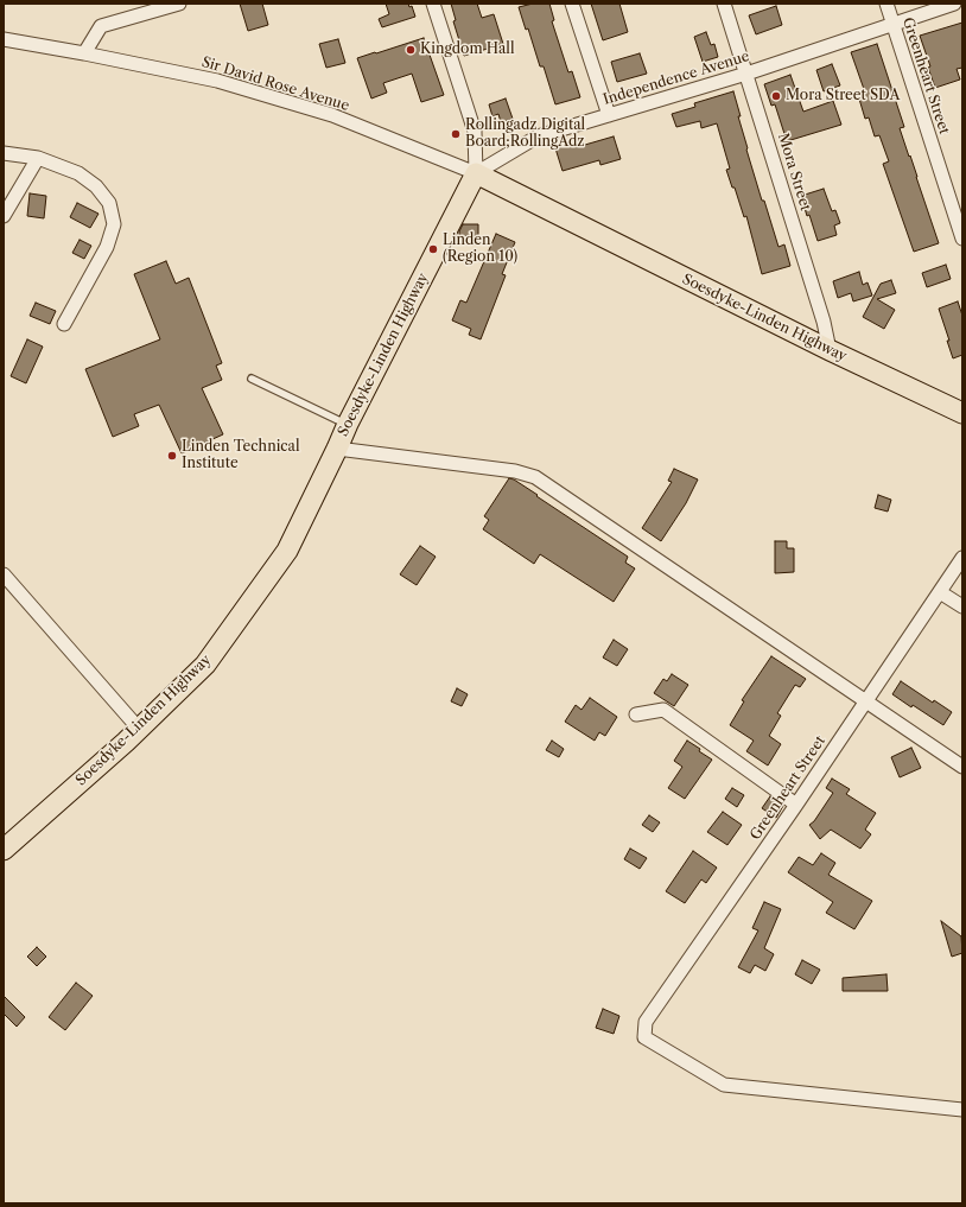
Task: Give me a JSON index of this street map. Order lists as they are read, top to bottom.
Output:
{
  "streets": {
    "main road": ["Soesdyke-Linden Highway"],
    "street": [
      "Greenheart Street",
      "Independence Avenue",
      "Sir David Rose Avenue",
      "Mora Street"
    ]
  },
  "crossings": [
    ["Greenheart Street", "Independence Avenue"],
    ["Independence Avenue", "Sir David Rose Avenue"],
    ["Independence Avenue", "Mora Street"],
    ["Independence Avenue", "Soesdyke-Linden Highway"],
    ["Sir David Rose Avenue", "Soesdyke-Linden Highway"],
    ["Mora Street", "Soesdyke-Linden Highway"]
  ],
  "places": [
    "Kingdom Hall",
    "Mora Street SDA",
    "Rollingadz Digital Board;RollingAdz",
    "Linden (Region 10)",
    "Linden Technical Institute"
  ]
}
